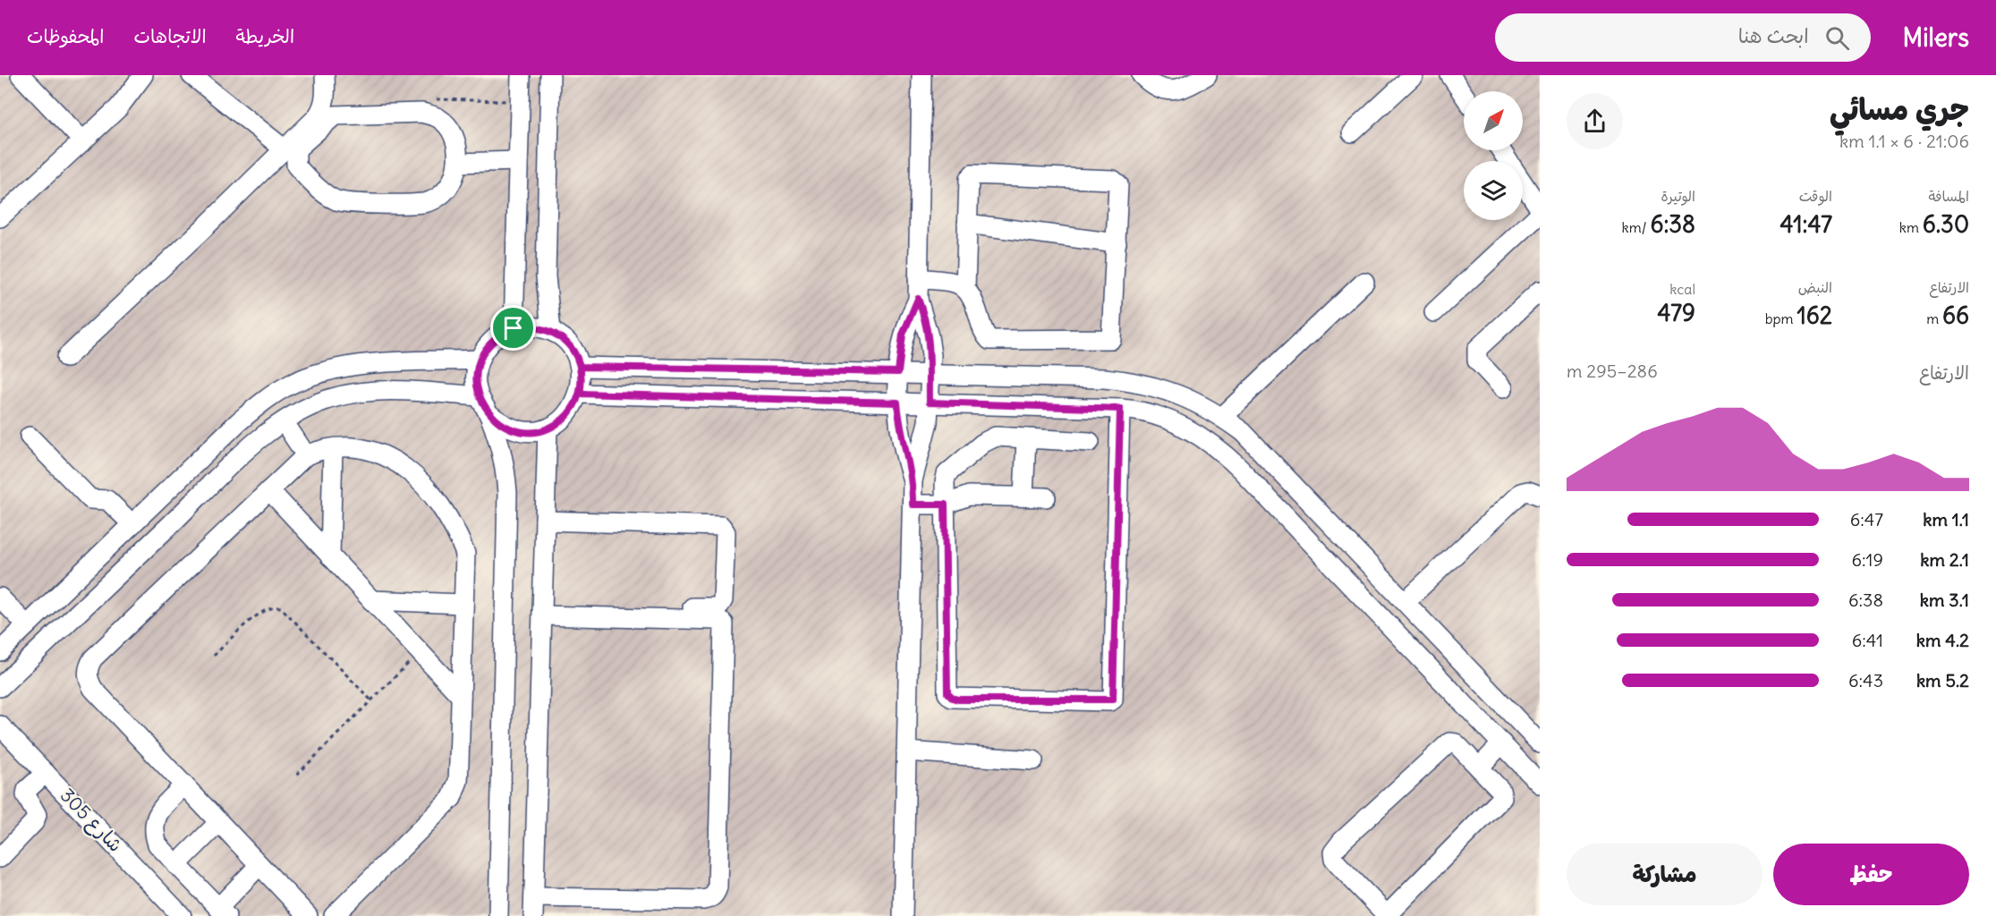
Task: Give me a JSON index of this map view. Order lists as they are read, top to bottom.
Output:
{
  "streets": {
    "lane": ["شارع 305"]
  },
  "north": "top right",
  "page": {
    "header": "Milers",
    "search": "ابحث هنا",
    "nav": ["الخريطة", "الاتجاهات", "المحفوظات"],
    "heading": ["جري مسائي", "21:06 · 6 × 1.1 km"],
    "stats": [
      ["المسافة", "6.30 km"],
      ["الوقت", "41:47"],
      ["الوتيرة", "6:38 /km"],
      ["الارتفاع", "66 m"],
      ["النبض", "162 bpm"],
      ["kcal", "479"]
    ],
    "chart": ["الارتفاع", "286–295 m"],
    "list": [
      {
        "name": "1.1 km",
        "note": "6:47"
      },
      {
        "name": "2.1 km",
        "note": "6:19"
      },
      {
        "name": "3.1 km",
        "note": "6:38"
      },
      {
        "name": "4.2 km",
        "note": "6:41"
      },
      {
        "name": "5.2 km",
        "note": "6:43"
      }
    ],
    "buttons": ["حفظ", "مشاركة"]
  }
}
